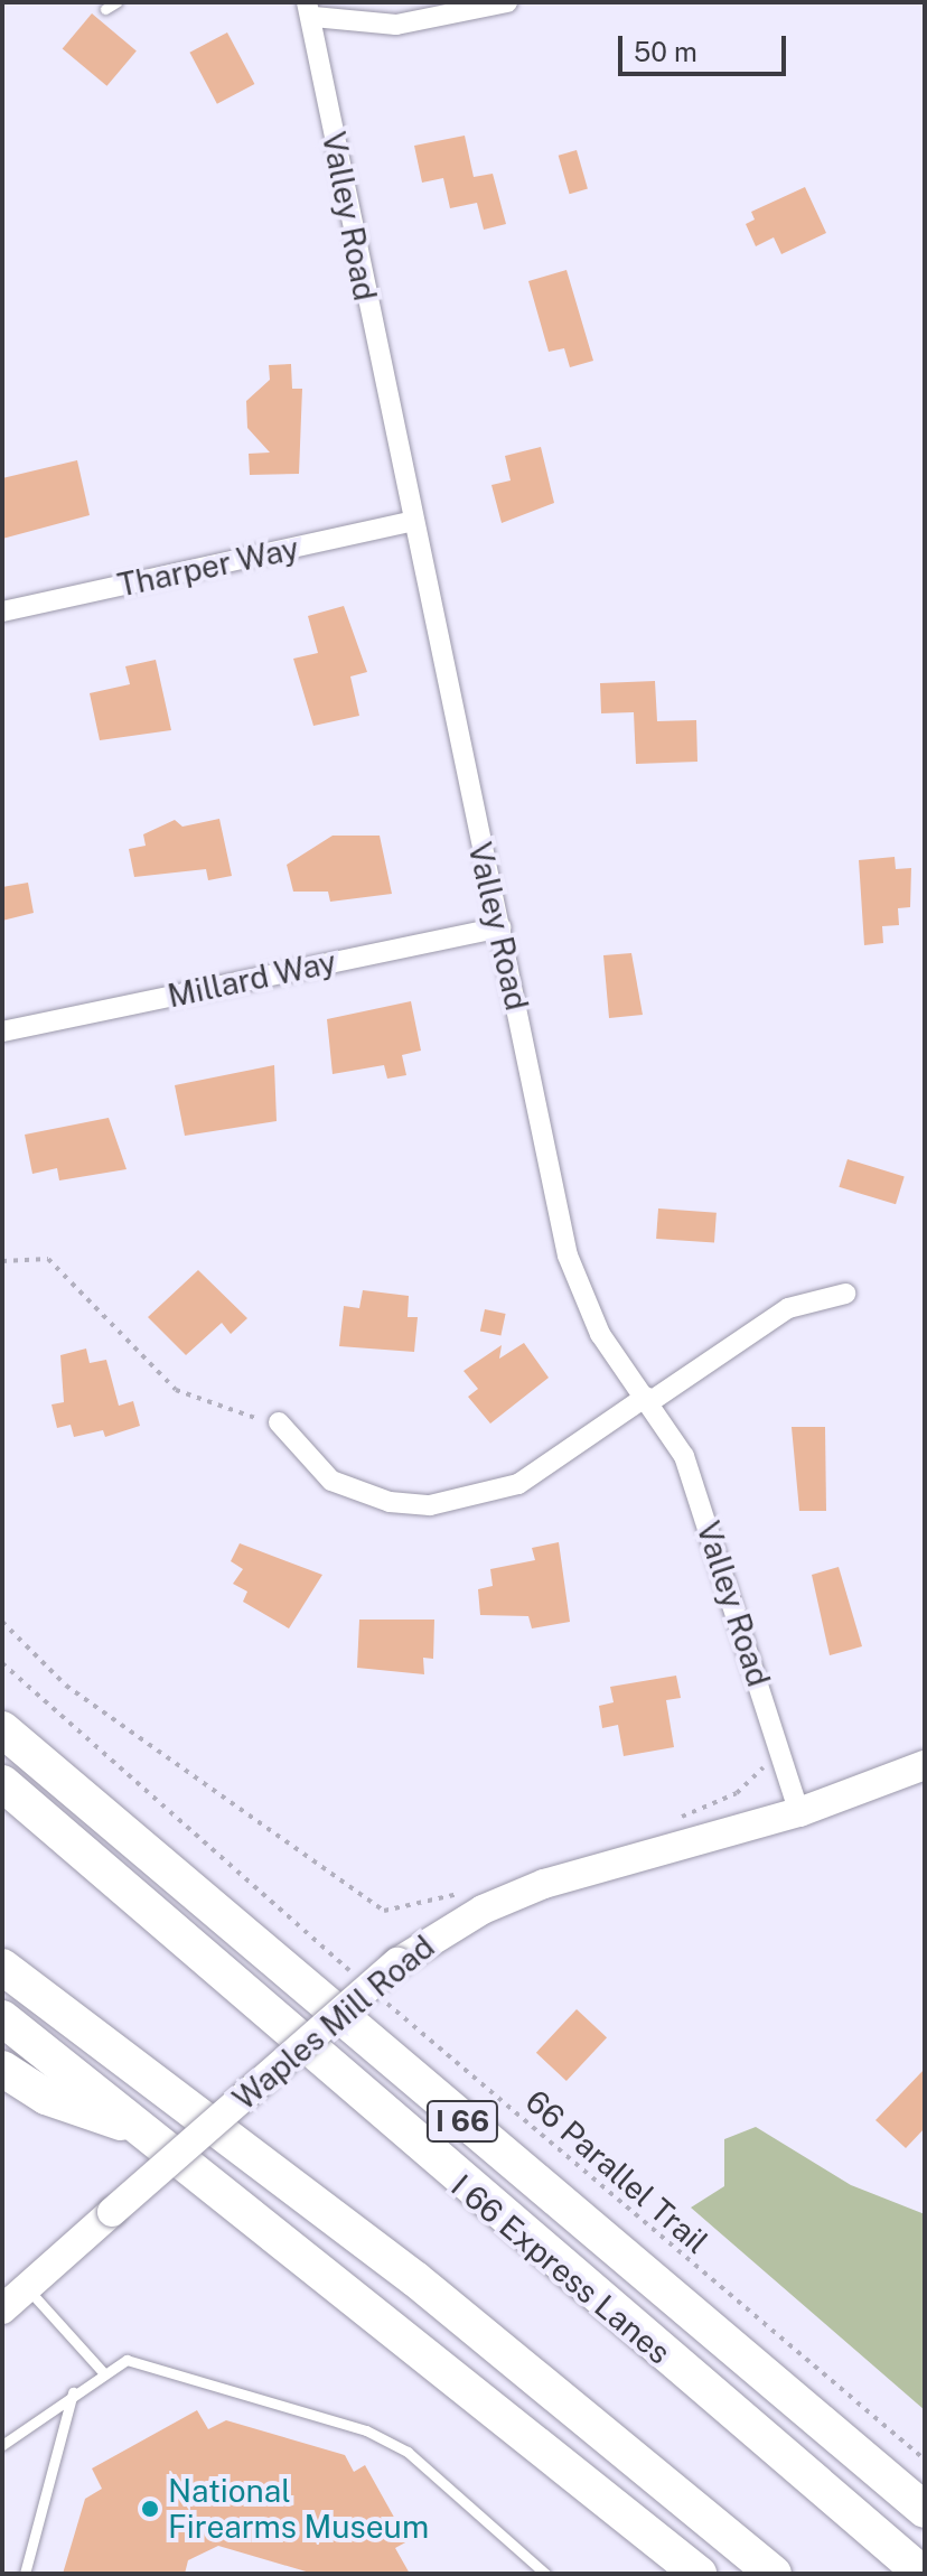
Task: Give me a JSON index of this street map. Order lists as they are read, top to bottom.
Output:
{
  "streets": {
    "highway": ["I 66", "I 66 Express Lanes"],
    "main road": ["Waples Mill Road"],
    "street": ["Valley Road", "Tharper Way", "Millard Way"],
    "path": ["66 Parallel Trail"]
  },
  "crossings": [
    ["Valley Road", "Tharper Way"],
    ["Valley Road", "Millard Way"],
    ["Valley Road", "Waples Mill Road"]
  ],
  "places": ["National Firearms Museum"],
  "scale_bar": "50 m"
}
